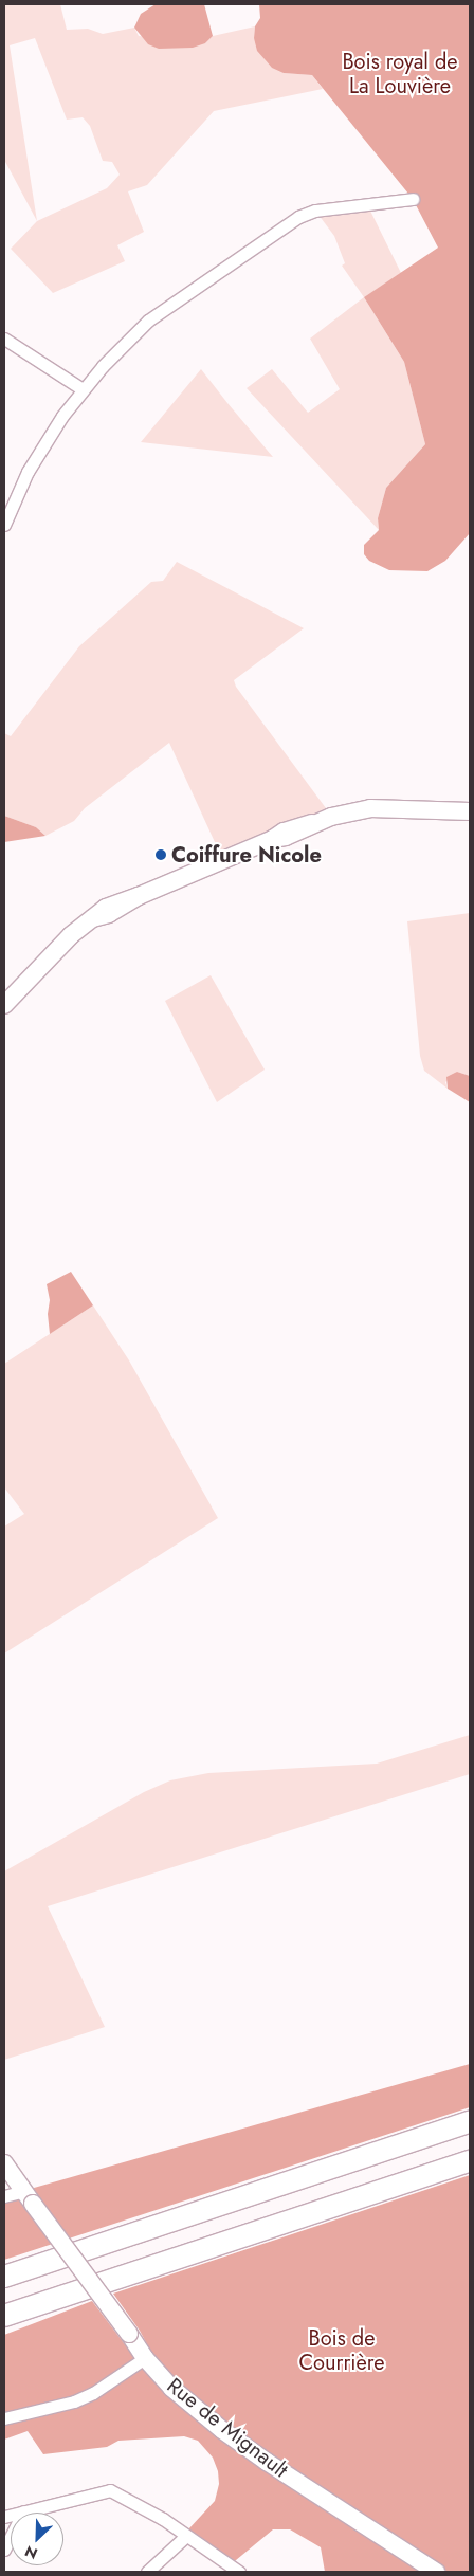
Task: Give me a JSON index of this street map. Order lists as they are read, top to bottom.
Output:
{
  "streets": {
    "street": ["Rue de Mignault"]
  },
  "parks": ["Bois royal de La Louvière", "Bois de Courrière"],
  "places": ["Coiffure Nicole"],
  "north": "bottom left"
}
